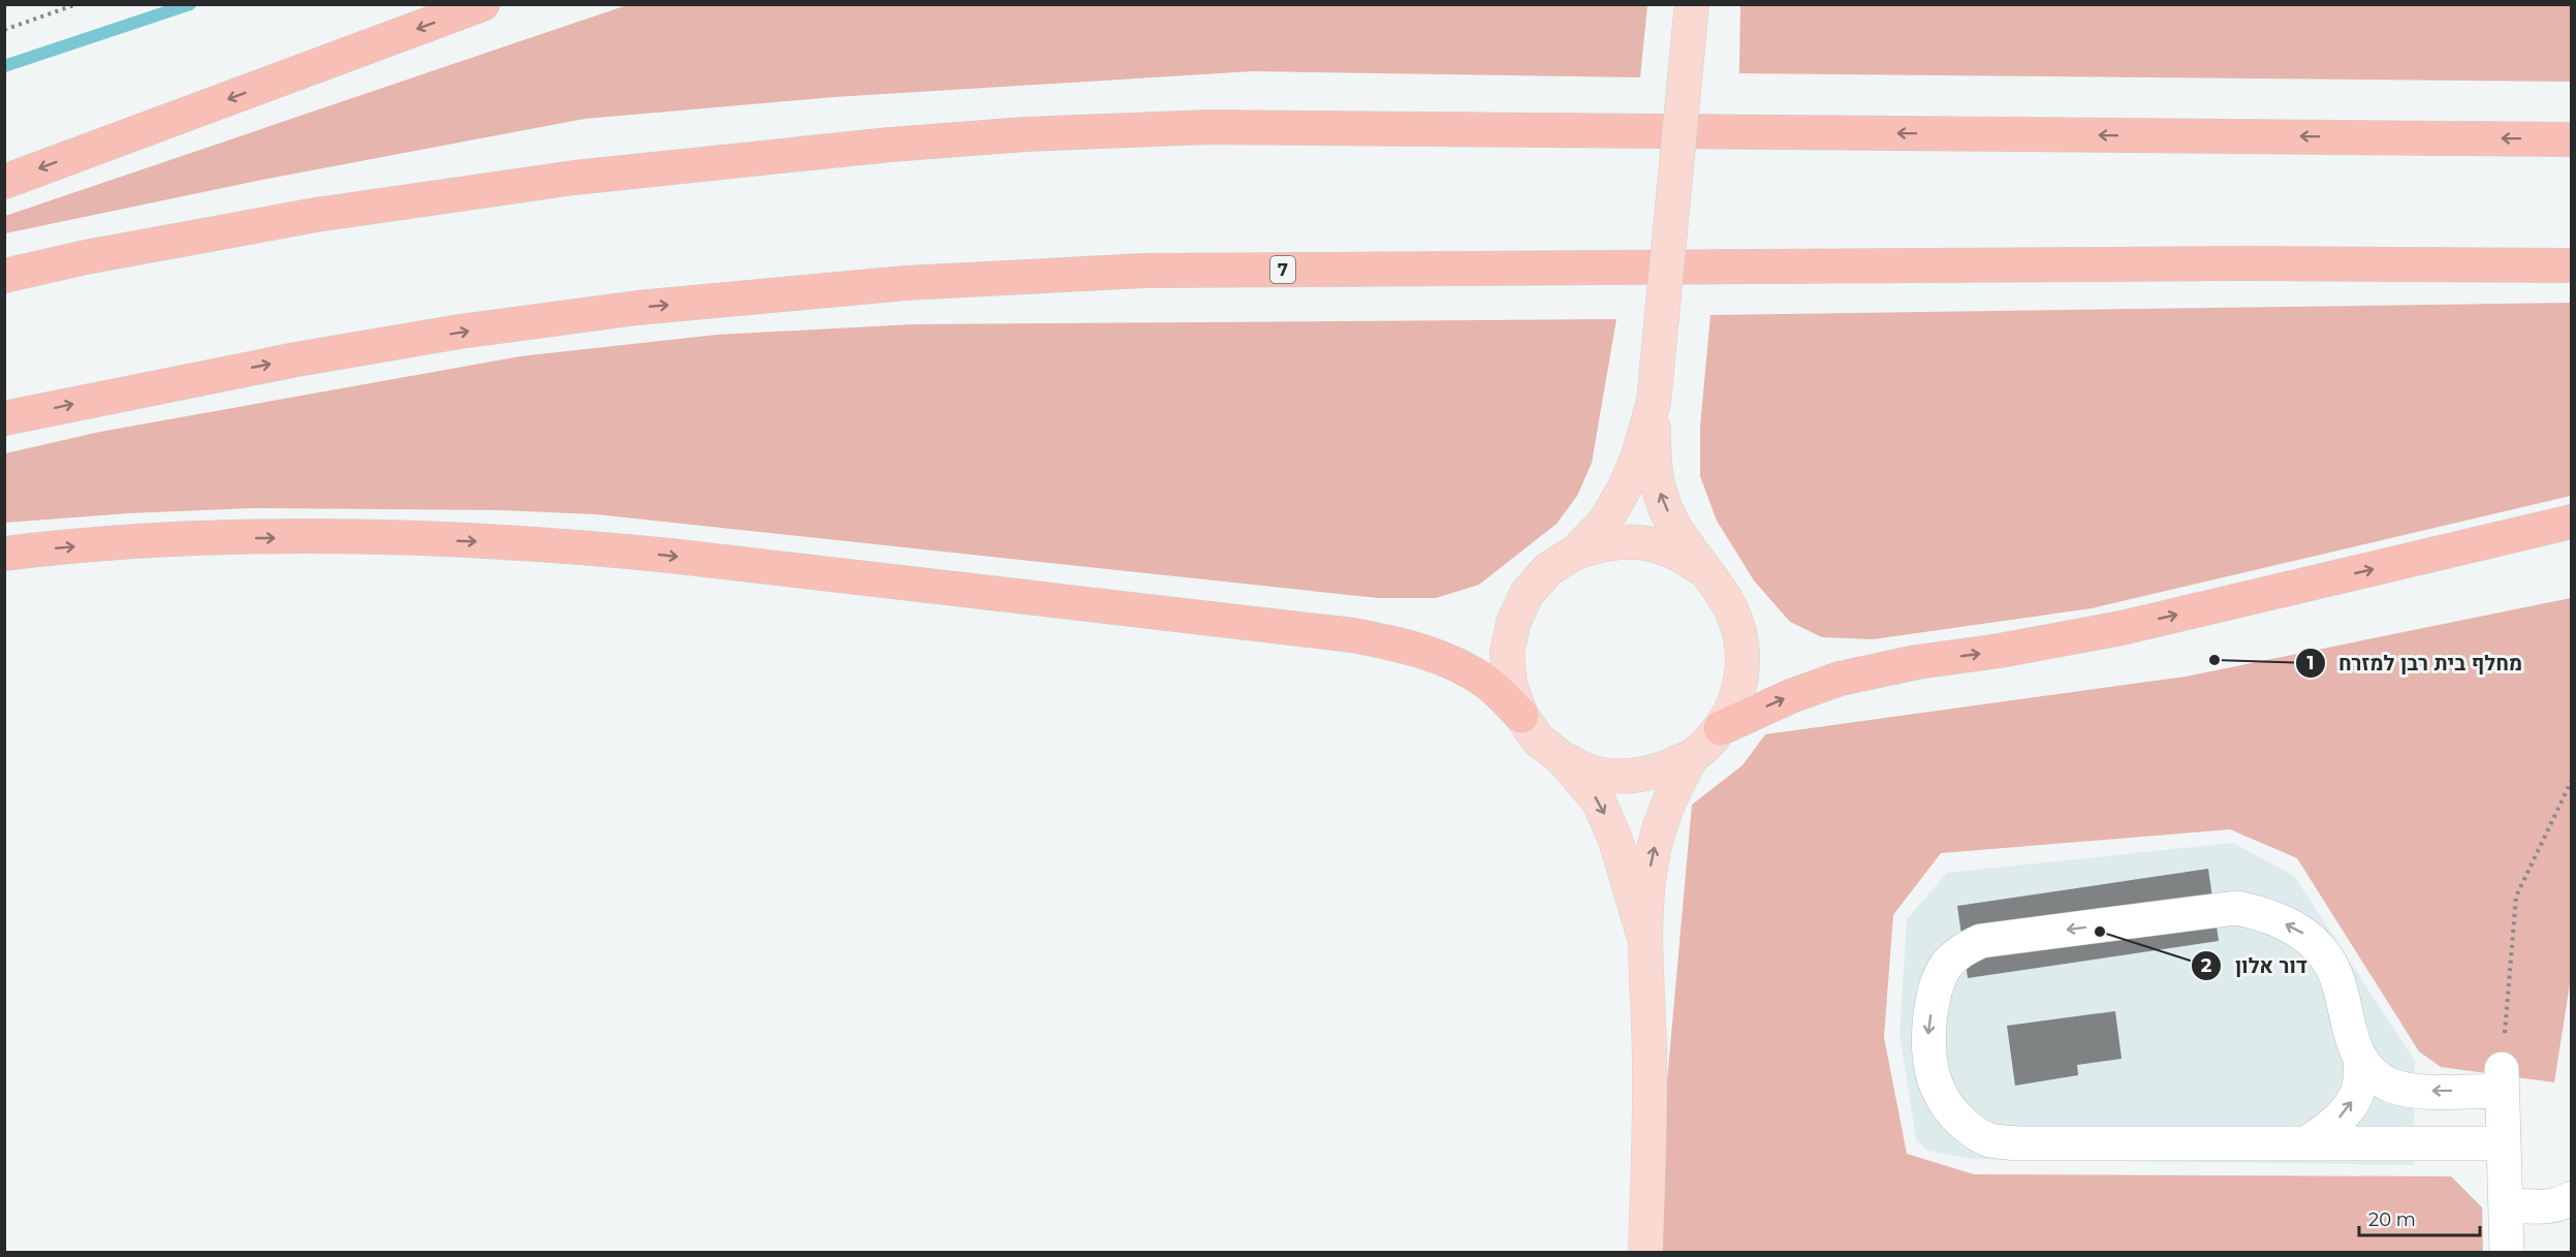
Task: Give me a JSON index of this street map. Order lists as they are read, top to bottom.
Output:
{
  "streets": {
    "highway": ["7"]
  },
  "places": ["מחלף בית רבן למזרח", "דור אלון"],
  "scale_bar": "20 m"
}
